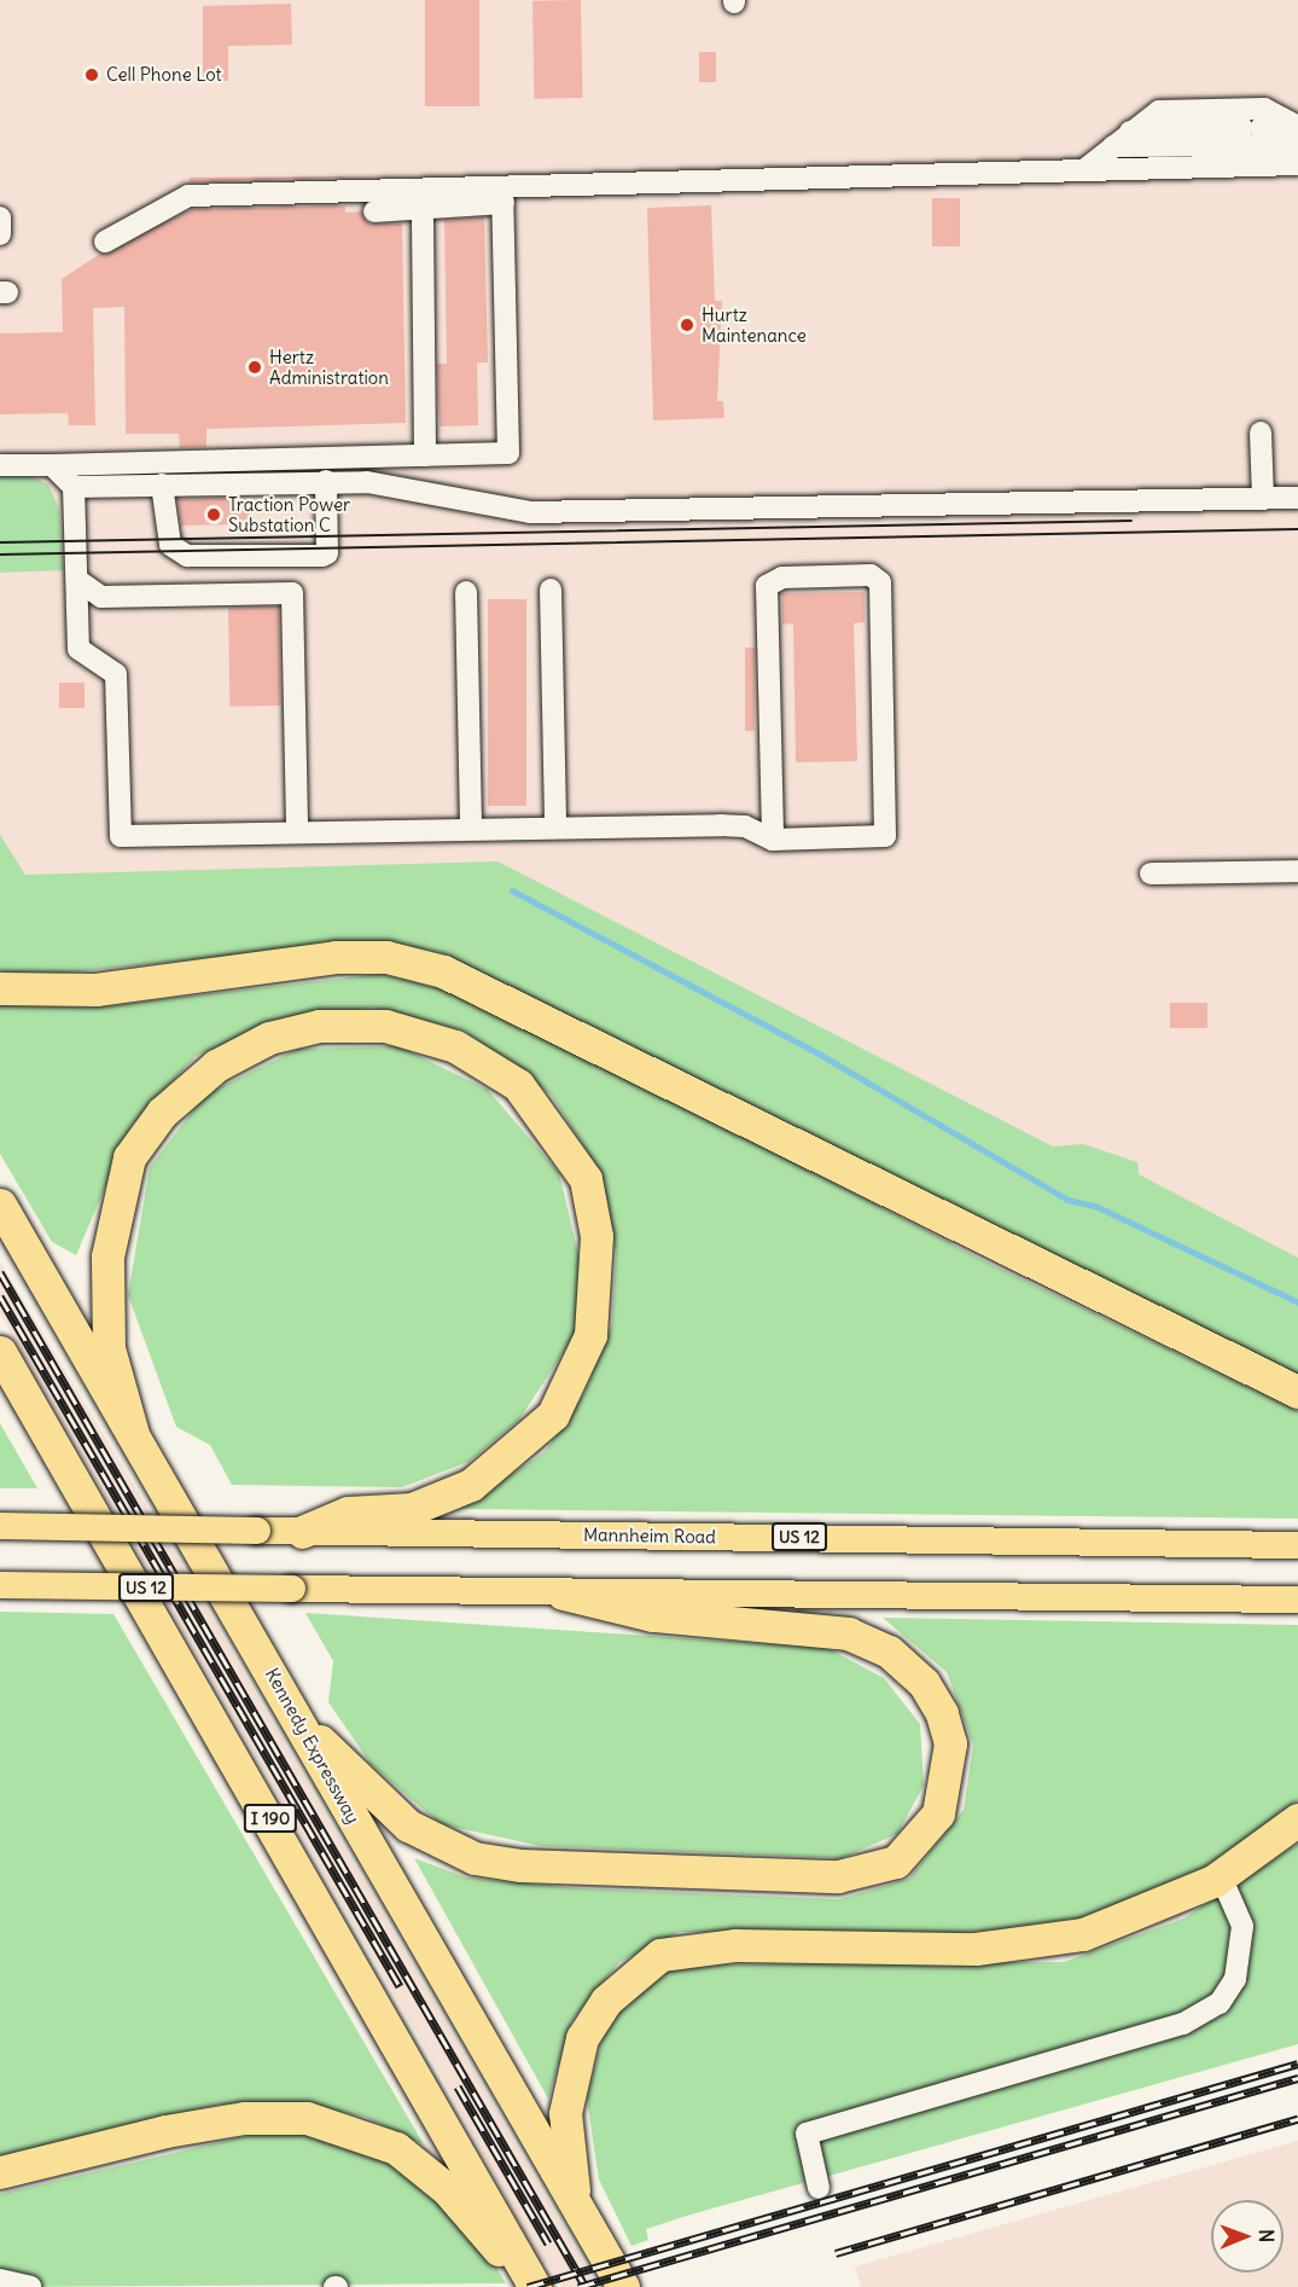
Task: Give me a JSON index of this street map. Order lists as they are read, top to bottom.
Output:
{
  "streets": {
    "highway": ["Kennedy Expressway", "I 190"],
    "main road": ["Mannheim Road", "US 12"]
  },
  "places": [
    "Cell Phone Lot",
    "Hurtz Maintenance",
    "Hertz Administration",
    "Traction Power Substation C"
  ],
  "north": "right"
}
